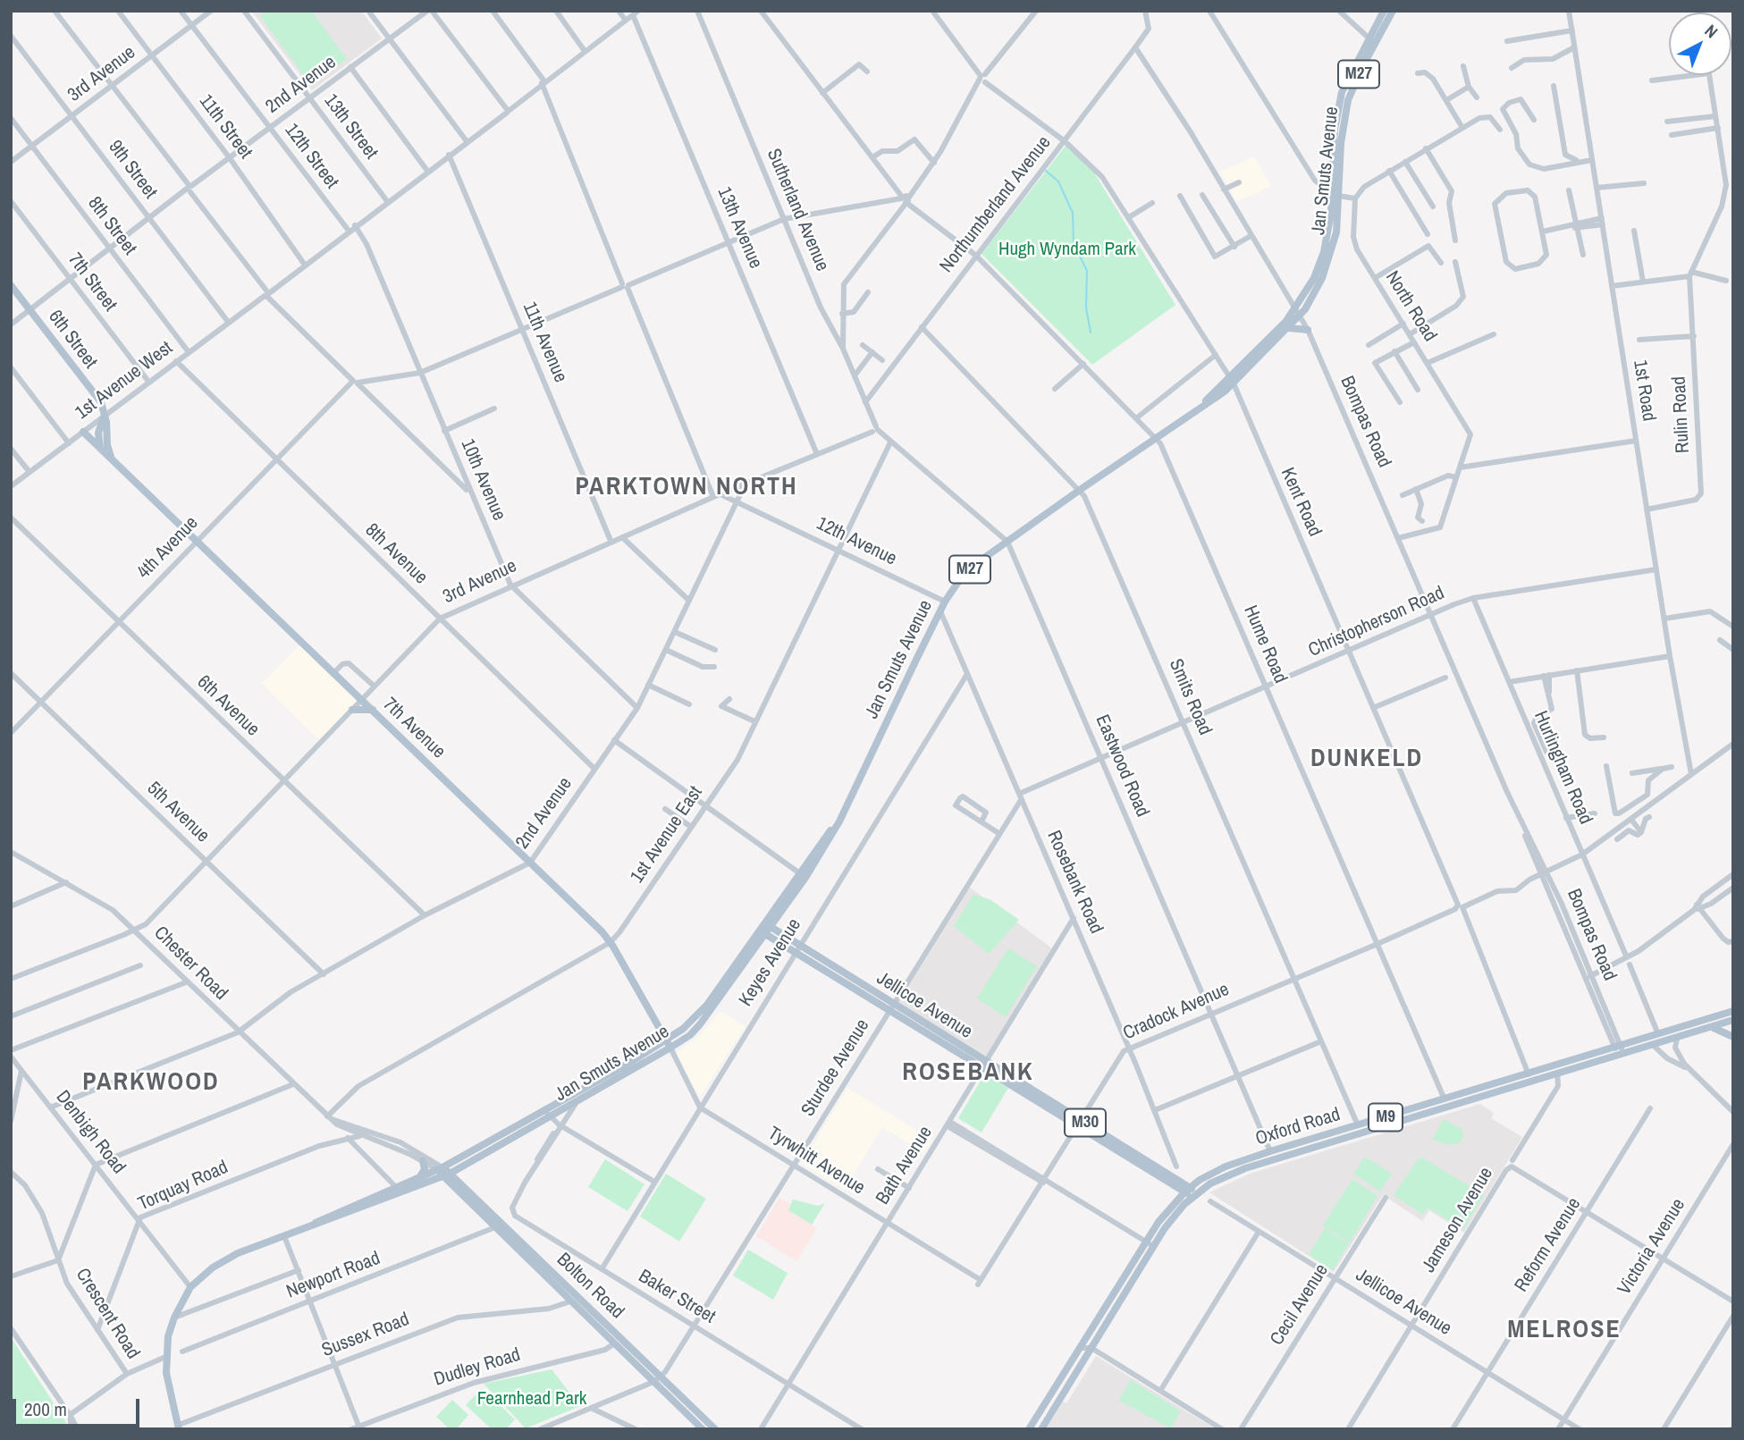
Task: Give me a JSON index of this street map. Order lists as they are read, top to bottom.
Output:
{
  "streets": {
    "main road": [
      "M27",
      "Jan Smuts Avenue",
      "6th Street",
      "7th Avenue",
      "Jellicoe Avenue",
      "M9",
      "M30",
      "Oxford Road",
      "Bolton Road"
    ],
    "street": [
      "3rd Avenue",
      "2nd Avenue",
      "11th Street",
      "13th Street",
      "12th Street",
      "9th Street",
      "Northumberland Avenue",
      "Sutherland Avenue",
      "8th Street",
      "13th Avenue",
      "7th Street",
      "North Road",
      "11th Avenue",
      "1st Avenue West",
      "1st Road",
      "Rulin Road",
      "Bompas Road",
      "10th Avenue",
      "Kent Road",
      "12th Avenue",
      "4th Avenue",
      "8th Avenue",
      "Christopherson Road",
      "Hume Road",
      "Smits Road",
      "6th Avenue",
      "Eastwood Road",
      "Hurlingham Road",
      "5th Avenue",
      "1st Avenue East",
      "Rosebank Road",
      "Keyes Avenue",
      "Chester Road",
      "Cradock Avenue",
      "Sturdee Avenue",
      "Denbigh Road",
      "Tyrwhitt Avenue",
      "Bath Avenue",
      "Torquay Road",
      "Jameson Avenue",
      "Reform Avenue",
      "Victoria Avenue",
      "Newport Road",
      "Baker Street",
      "Cecil Avenue",
      "Crescent Road",
      "Sussex Road",
      "Dudley Road"
    ]
  },
  "crossings": [
    ["3rd Avenue", "2nd Avenue"],
    ["3rd Avenue", "11th Street"],
    ["3rd Avenue", "12th Street"],
    ["3rd Avenue", "9th Street"],
    ["3rd Avenue", "Sutherland Avenue"],
    ["3rd Avenue", "8th Street"],
    ["3rd Avenue", "13th Avenue"],
    ["3rd Avenue", "11th Avenue"],
    ["3rd Avenue", "10th Avenue"],
    ["3rd Avenue", "12th Avenue"],
    ["3rd Avenue", "8th Avenue"],
    ["3rd Avenue", "6th Avenue"],
    ["3rd Avenue", "7th Avenue"],
    ["3rd Avenue", "Eastwood Road"],
    ["3rd Avenue", "5th Avenue"],
    ["3rd Avenue", "Chester Road"],
    ["2nd Avenue", "11th Street"],
    ["2nd Avenue", "13th Street"],
    ["2nd Avenue", "12th Street"],
    ["2nd Avenue", "9th Street"],
    ["2nd Avenue", "8th Street"],
    ["2nd Avenue", "7th Street"],
    ["2nd Avenue", "6th Street"],
    ["2nd Avenue", "10th Avenue"],
    ["2nd Avenue", "12th Avenue"],
    ["2nd Avenue", "8th Avenue"],
    ["2nd Avenue", "6th Avenue"],
    ["2nd Avenue", "7th Avenue"],
    ["2nd Avenue", "5th Avenue"],
    ["2nd Avenue", "Chester Road"],
    ["2nd Avenue", "Denbigh Road"],
    ["11th Street", "1st Avenue West"],
    ["13th Street", "1st Avenue West"],
    ["12th Street", "1st Avenue West"],
    ["9th Street", "1st Avenue West"],
    ["Jan Smuts Avenue", "Bompas Road"],
    ["Jan Smuts Avenue", "Kent Road"],
    ["Jan Smuts Avenue", "12th Avenue"],
    ["Jan Smuts Avenue", "Hume Road"],
    ["Jan Smuts Avenue", "Smits Road"],
    ["Jan Smuts Avenue", "7th Avenue"],
    ["Jan Smuts Avenue", "Eastwood Road"],
    ["Jan Smuts Avenue", "Rosebank Road"],
    ["Jan Smuts Avenue", "Chester Road"],
    ["Jan Smuts Avenue", "Jellicoe Avenue"],
    ["Jan Smuts Avenue", "Denbigh Road"],
    ["Jan Smuts Avenue", "Bolton Road"],
    ["Jan Smuts Avenue", "Baker Street"],
    ["Jan Smuts Avenue", "Sussex Road"],
    ["Northumberland Avenue", "Sutherland Avenue"],
    ["Northumberland Avenue", "Bompas Road"],
    ["Northumberland Avenue", "Kent Road"],
    ["Northumberland Avenue", "Hume Road"],
    ["Northumberland Avenue", "Smits Road"],
    ["Sutherland Avenue", "Eastwood Road"],
    ["8th Street", "1st Avenue West"],
    ["13th Avenue", "1st Avenue West"],
    ["7th Street", "1st Avenue West"],
    ["North Road", "Bompas Road"],
    ["6th Street", "1st Avenue West"],
    ["11th Avenue", "1st Avenue West"],
    ["1st Avenue West", "10th Avenue"],
    ["1st Avenue West", "8th Avenue"],
    ["1st Avenue West", "7th Avenue"],
    ["1st Road", "Rulin Road"],
    ["1st Road", "Christopherson Road"],
    ["1st Road", "Cradock Avenue"],
    ["Bompas Road", "Christopherson Road"],
    ["Bompas Road", "Cradock Avenue"],
    ["Bompas Road", "Oxford Road"],
    ["Kent Road", "Christopherson Road"],
    ["Kent Road", "Cradock Avenue"],
    ["Kent Road", "Oxford Road"],
    ["12th Avenue", "1st Avenue East"],
    ["4th Avenue", "8th Avenue"],
    ["4th Avenue", "6th Avenue"],
    ["4th Avenue", "7th Avenue"],
    ["4th Avenue", "5th Avenue"],
    ["Christopherson Road", "Hume Road"],
    ["Christopherson Road", "Smits Road"],
    ["Christopherson Road", "Eastwood Road"],
    ["Christopherson Road", "Hurlingham Road"],
    ["Christopherson Road", "Rosebank Road"],
    ["Christopherson Road", "Sturdee Avenue"],
    ["Hume Road", "Cradock Avenue"],
    ["Hume Road", "Oxford Road"],
    ["Smits Road", "Cradock Avenue"],
    ["Smits Road", "Oxford Road"],
    ["7th Avenue", "1st Avenue East"],
    ["Eastwood Road", "1st Avenue East"],
    ["Eastwood Road", "Cradock Avenue"],
    ["Eastwood Road", "Oxford Road"],
    ["Hurlingham Road", "Cradock Avenue"],
    ["Hurlingham Road", "Oxford Road"],
    ["1st Avenue East", "Chester Road"],
    ["Rosebank Road", "Keyes Avenue"],
    ["Rosebank Road", "Cradock Avenue"],
    ["Rosebank Road", "Sturdee Avenue"],
    ["Rosebank Road", "Bath Avenue"],
    ["Keyes Avenue", "Jellicoe Avenue"],
    ["Keyes Avenue", "Tyrwhitt Avenue"],
    ["Keyes Avenue", "Baker Street"],
    ["Chester Road", "Torquay Road"],
    ["Chester Road", "Bolton Road"],
    ["Jellicoe Avenue", "Cradock Avenue"],
    ["Jellicoe Avenue", "Sturdee Avenue"],
    ["Jellicoe Avenue", "Oxford Road"],
    ["Jellicoe Avenue", "Bath Avenue"],
    ["Jellicoe Avenue", "Jameson Avenue"],
    ["Jellicoe Avenue", "Reform Avenue"],
    ["Jellicoe Avenue", "Victoria Avenue"],
    ["Jellicoe Avenue", "Cecil Avenue"],
    ["Cradock Avenue", "Tyrwhitt Avenue"],
    ["Sturdee Avenue", "Tyrwhitt Avenue"],
    ["Sturdee Avenue", "Bolton Road"],
    ["Sturdee Avenue", "Baker Street"],
    ["Oxford Road", "Jameson Avenue"],
    ["Denbigh Road", "Torquay Road"],
    ["Tyrwhitt Avenue", "Bath Avenue"],
    ["Bath Avenue", "Baker Street"],
    ["Torquay Road", "Crescent Road"],
    ["Jameson Avenue", "Reform Avenue"],
    ["Newport Road", "Bolton Road"],
    ["Bolton Road", "Sussex Road"],
    ["Bolton Road", "Dudley Road"]
  ],
  "districts": [
    "PARKTOWN NORTH",
    "DUNKELD",
    "ROSEBANK",
    "PARKWOOD",
    "MELROSE"
  ],
  "parks": ["Hugh Wyndam Park", "Fearnhead Park"],
  "scale_bar": "200 m",
  "north": "top right"
}
